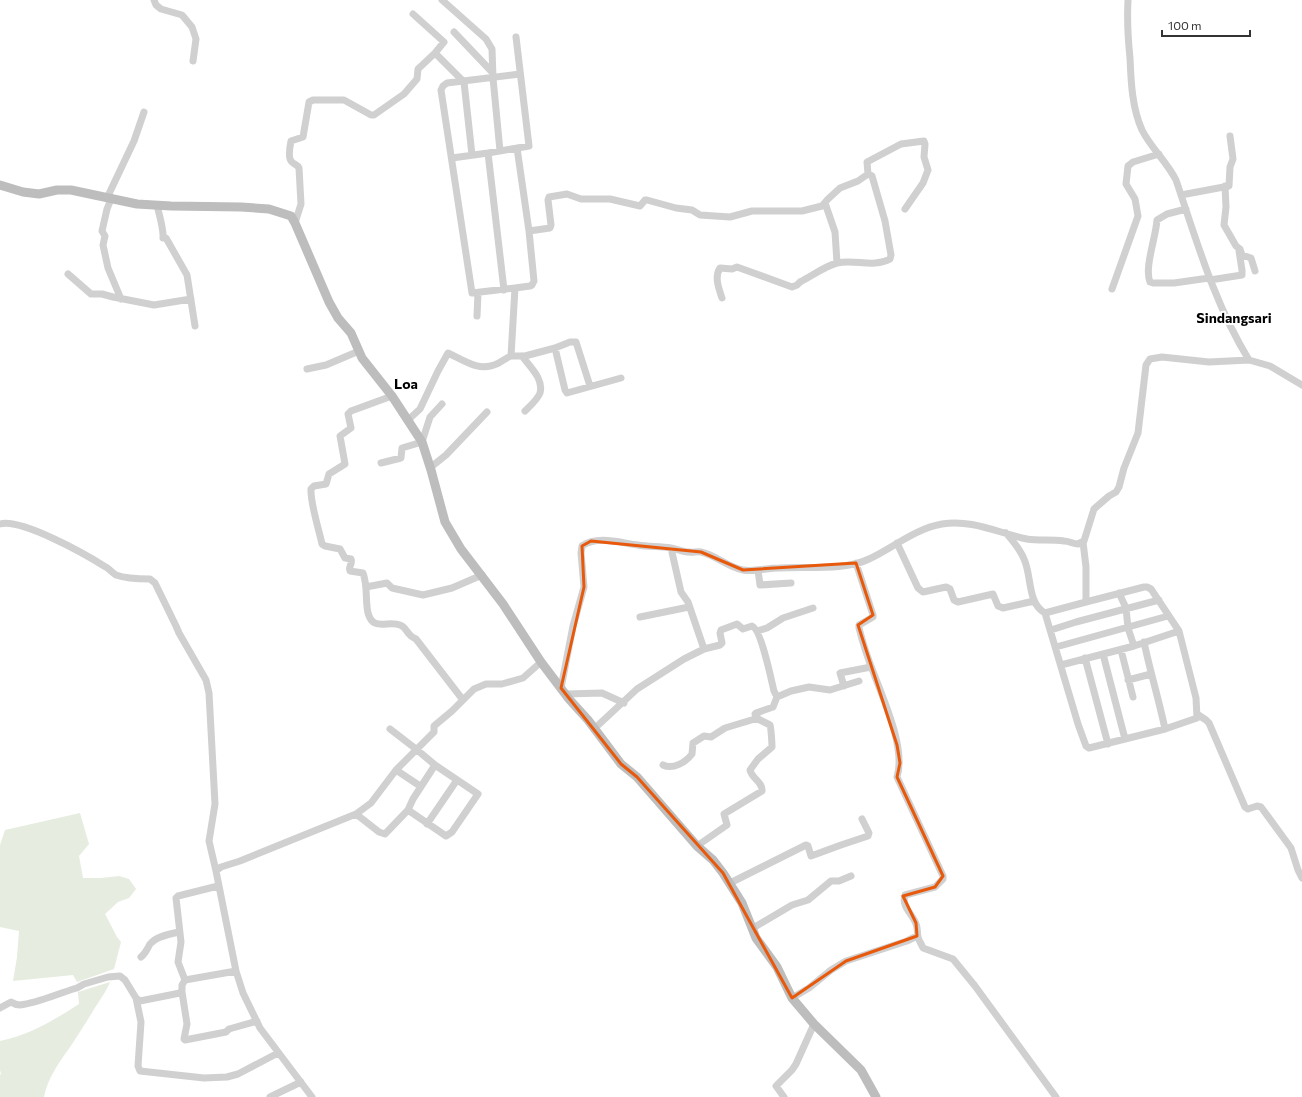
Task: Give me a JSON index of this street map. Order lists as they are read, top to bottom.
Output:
{
  "districts": ["Sindangsari", "Loa"],
  "scale_bar": "100 m"
}
